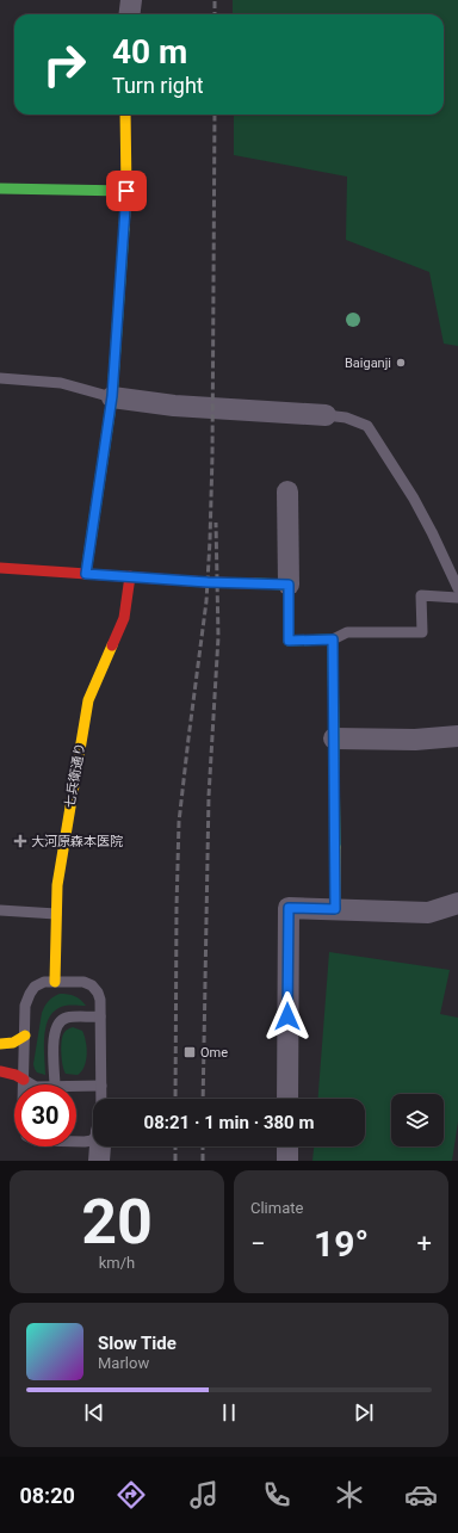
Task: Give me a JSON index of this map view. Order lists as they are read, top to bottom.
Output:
{
  "streets": {
    "street": ["七兵衛通り"]
  },
  "places": {
    "other": ["Baiganji"],
    "health": ["大河原森本医院"],
    "transit": ["Ome"]
  },
  "page": {
    "turn": ["40 m", "Turn right"],
    "limit": "30",
    "trip": "08:21 · 1 min · 380 m",
    "tile": [
      ["20", "km/h"],
      "Climate"
    ],
    "heat": ["−", "19°", "+"],
    "song": ["Slow Tide", "Marlow"],
    "tabs": "08:20"
  }
}
